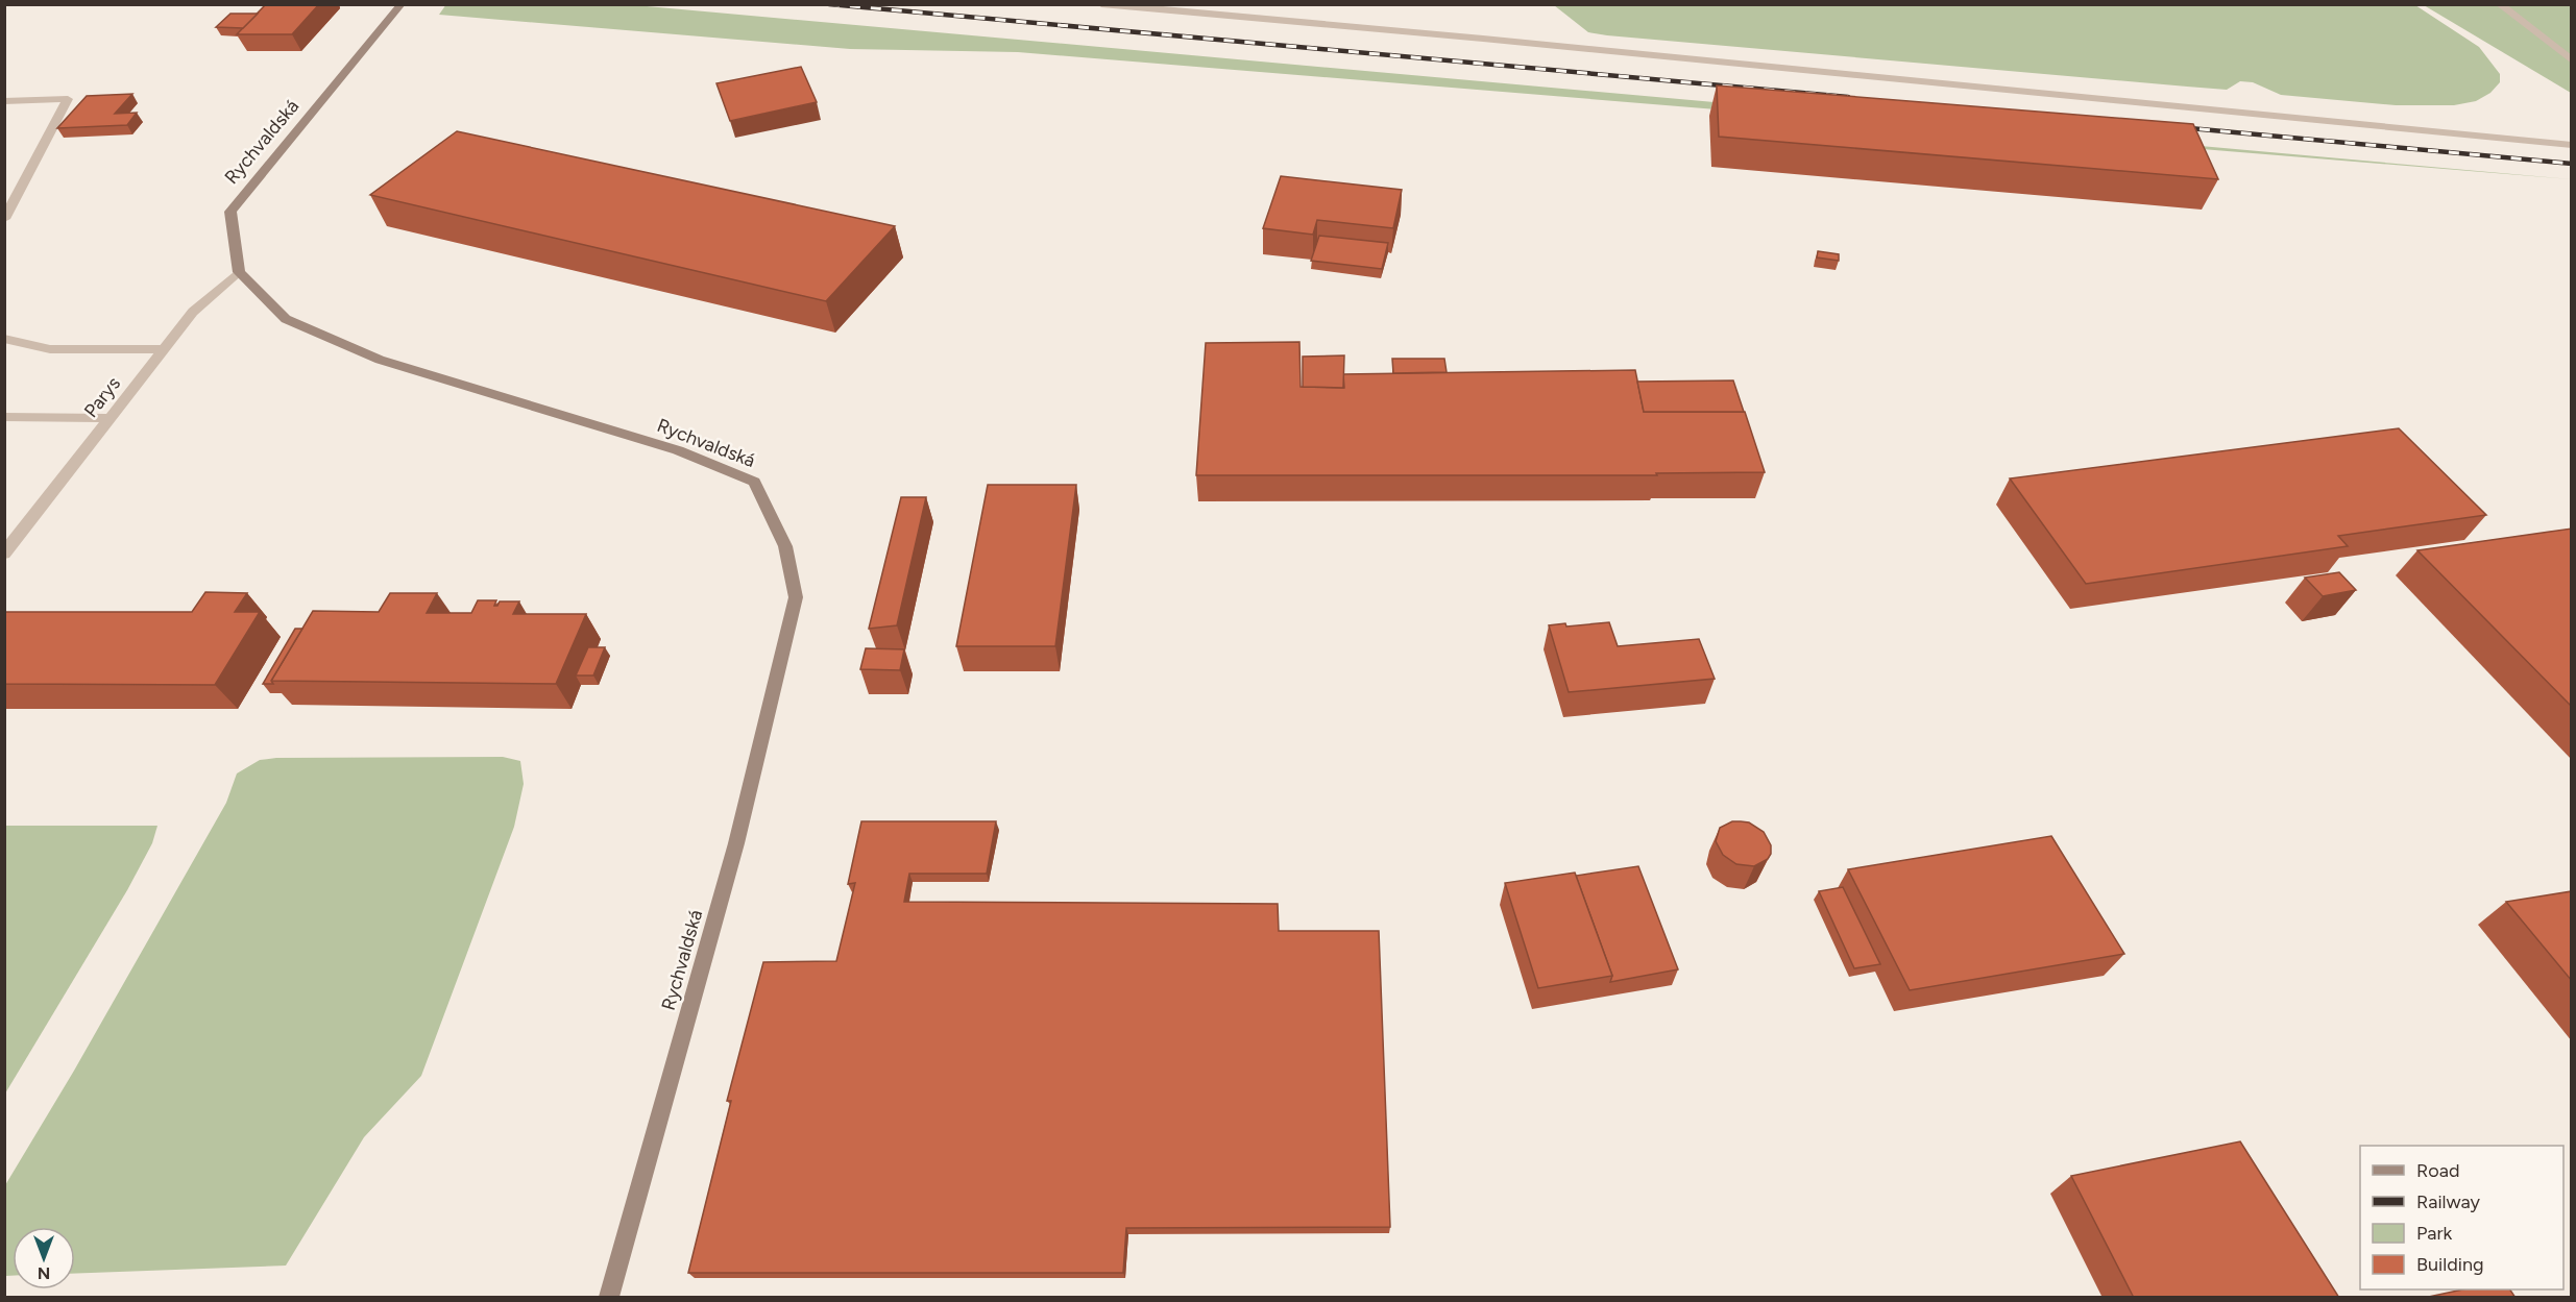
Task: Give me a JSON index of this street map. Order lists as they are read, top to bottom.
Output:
{
  "streets": {
    "street": ["Rychvaldská", "Parys"]
  },
  "crossings": [
    ["Rychvaldská", "Parys"]
  ],
  "legend": [
    "Road",
    "Railway",
    "Park",
    "Building"
  ],
  "north": "bottom"
}
